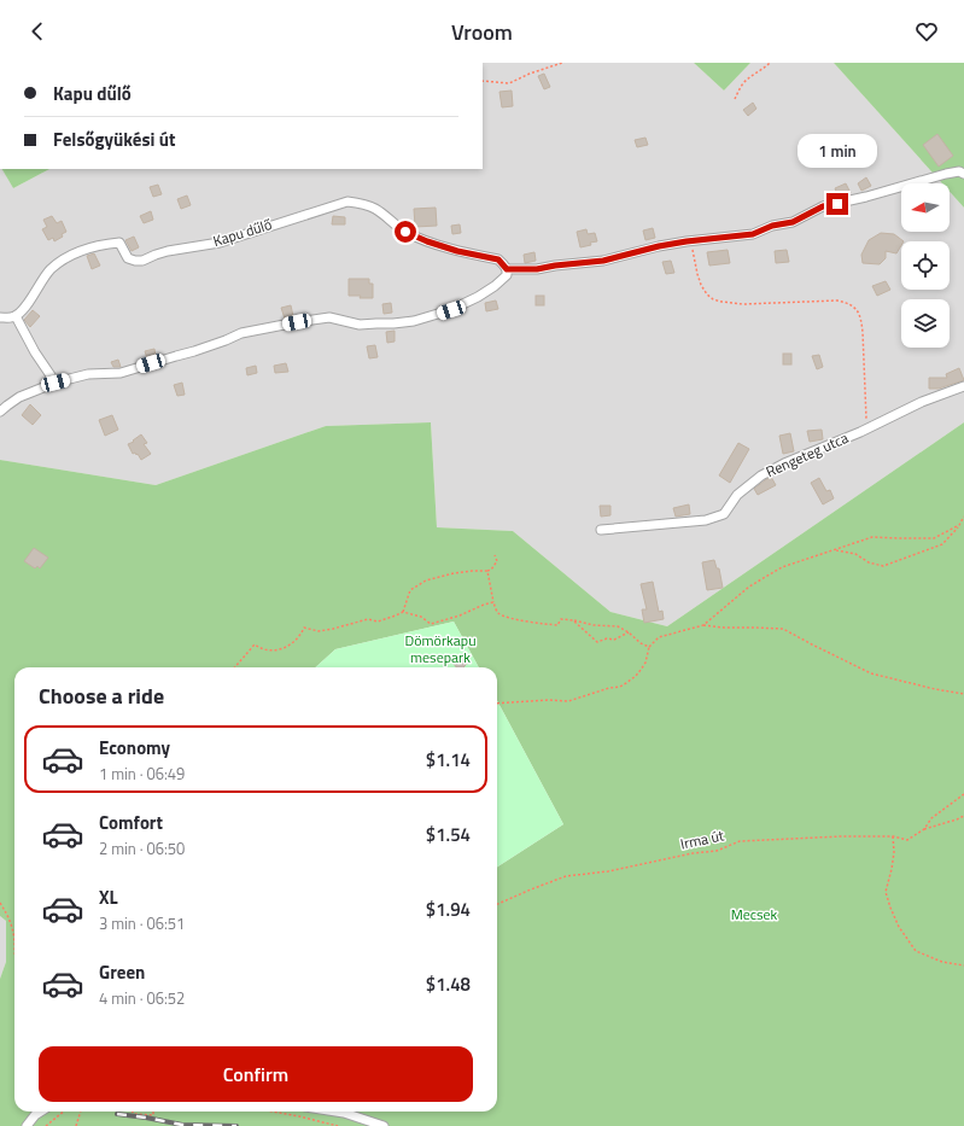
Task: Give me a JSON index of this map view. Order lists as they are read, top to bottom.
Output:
{
  "streets": {
    "street": ["Kapu dűlő", "Rengeteg utca"],
    "path": ["Irma út"]
  },
  "parks": ["Dömörkapu mesepark", "Mecsek"],
  "north": "left",
  "page": {
    "header": "Vroom",
    "banner": ["Kapu dűlő", "Felsőgyükési út"],
    "bubble": "1 min",
    "heading": "Choose a ride",
    "list": [
      {
        "name": "Economy",
        "note": "1 min · 06:49",
        "value": "$1.14"
      },
      {
        "name": "Comfort",
        "note": "2 min · 06:50",
        "value": "$1.54"
      },
      {
        "name": "XL",
        "note": "3 min · 06:51",
        "value": "$1.94"
      },
      {
        "name": "Green",
        "note": "4 min · 06:52",
        "value": "$1.48"
      }
    ],
    "buttons": "Confirm"
  }
}
